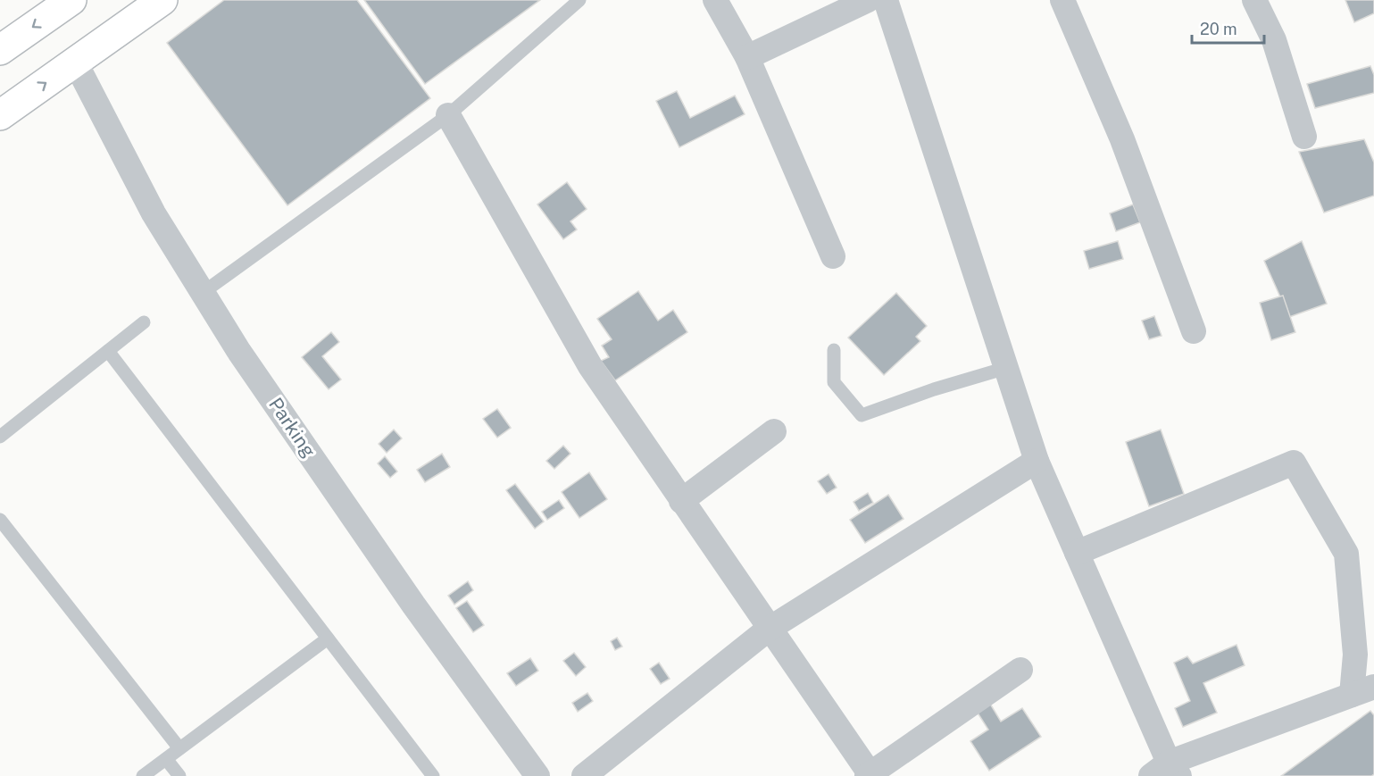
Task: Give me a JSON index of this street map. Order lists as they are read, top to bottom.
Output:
{
  "streets": {
    "street": ["Parking"]
  },
  "scale_bar": "20 m"
}
